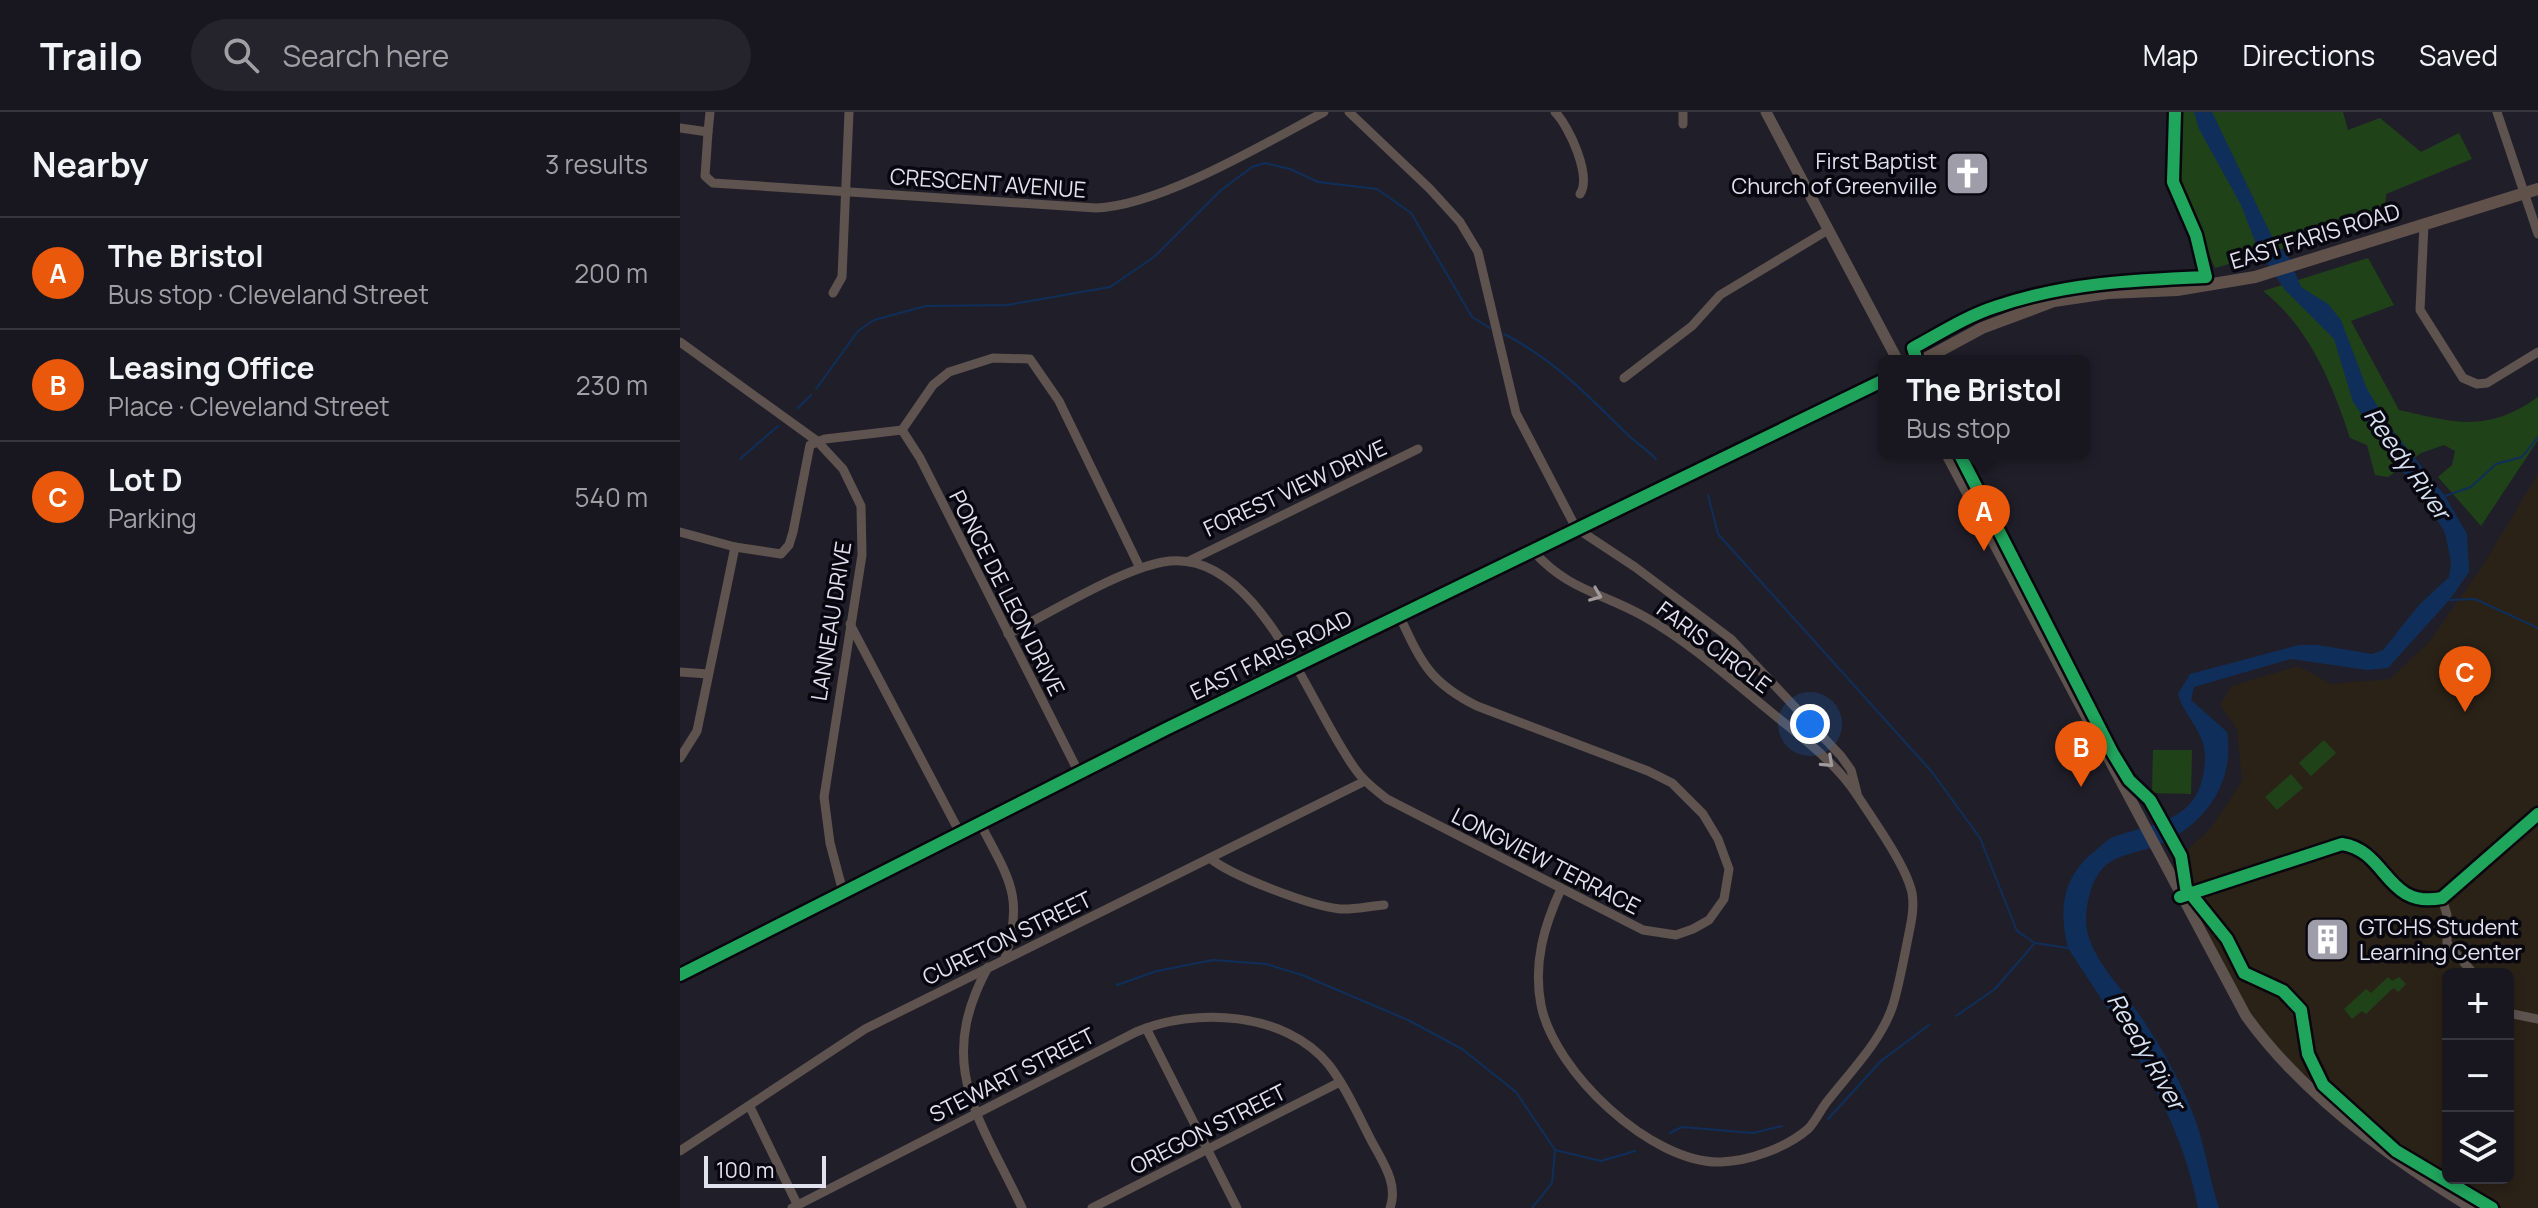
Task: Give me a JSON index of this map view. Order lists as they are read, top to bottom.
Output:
{
  "streets": {
    "main road": ["EAST FARIS ROAD"],
    "street": [
      "CRESCENT AVENUE",
      "FOREST VIEW DRIVE",
      "PONCE DE LEON DRIVE",
      "LANNEAU DRIVE",
      "FARIS CIRCLE",
      "LONGVIEW TERRACE",
      "CURETON STREET",
      "STEWART STREET",
      "OREGON STREET"
    ]
  },
  "crossings": [
    ["EAST FARIS ROAD", "PONCE DE LEON DRIVE"],
    ["EAST FARIS ROAD", "LANNEAU DRIVE"],
    ["EAST FARIS ROAD", "FARIS CIRCLE"],
    ["EAST FARIS ROAD", "LONGVIEW TERRACE"],
    ["FOREST VIEW DRIVE", "LONGVIEW TERRACE"],
    ["FARIS CIRCLE", "LONGVIEW TERRACE"],
    ["LONGVIEW TERRACE", "CURETON STREET"],
    ["CURETON STREET", "STEWART STREET"],
    ["STEWART STREET", "OREGON STREET"]
  ],
  "water": ["Reedy River"],
  "places": {
    "church": ["First Baptist Church of Greenville"],
    "building": ["GTCHS Student Learning Center"]
  },
  "scale_bar": "100 m",
  "page": {
    "header": "Trailo",
    "search": "Search here",
    "nav": ["Map", "Directions", "Saved"],
    "heading": ["Nearby", "3 results"],
    "list": [
      {
        "mark": "A",
        "name": "The Bristol",
        "note": "Bus stop · Cleveland Street",
        "value": "200 m"
      },
      {
        "mark": "B",
        "name": "Leasing Office",
        "note": "Place · Cleveland Street",
        "value": "230 m"
      },
      {
        "mark": "C",
        "name": "Lot D",
        "note": "Parking",
        "value": "540 m"
      }
    ],
    "popup": ["The Bristol", "Bus stop"],
    "pins": ["A", "C", "B"],
    "map_buttons": ["+", "−"],
    "scale": "100 m"
  }
}
